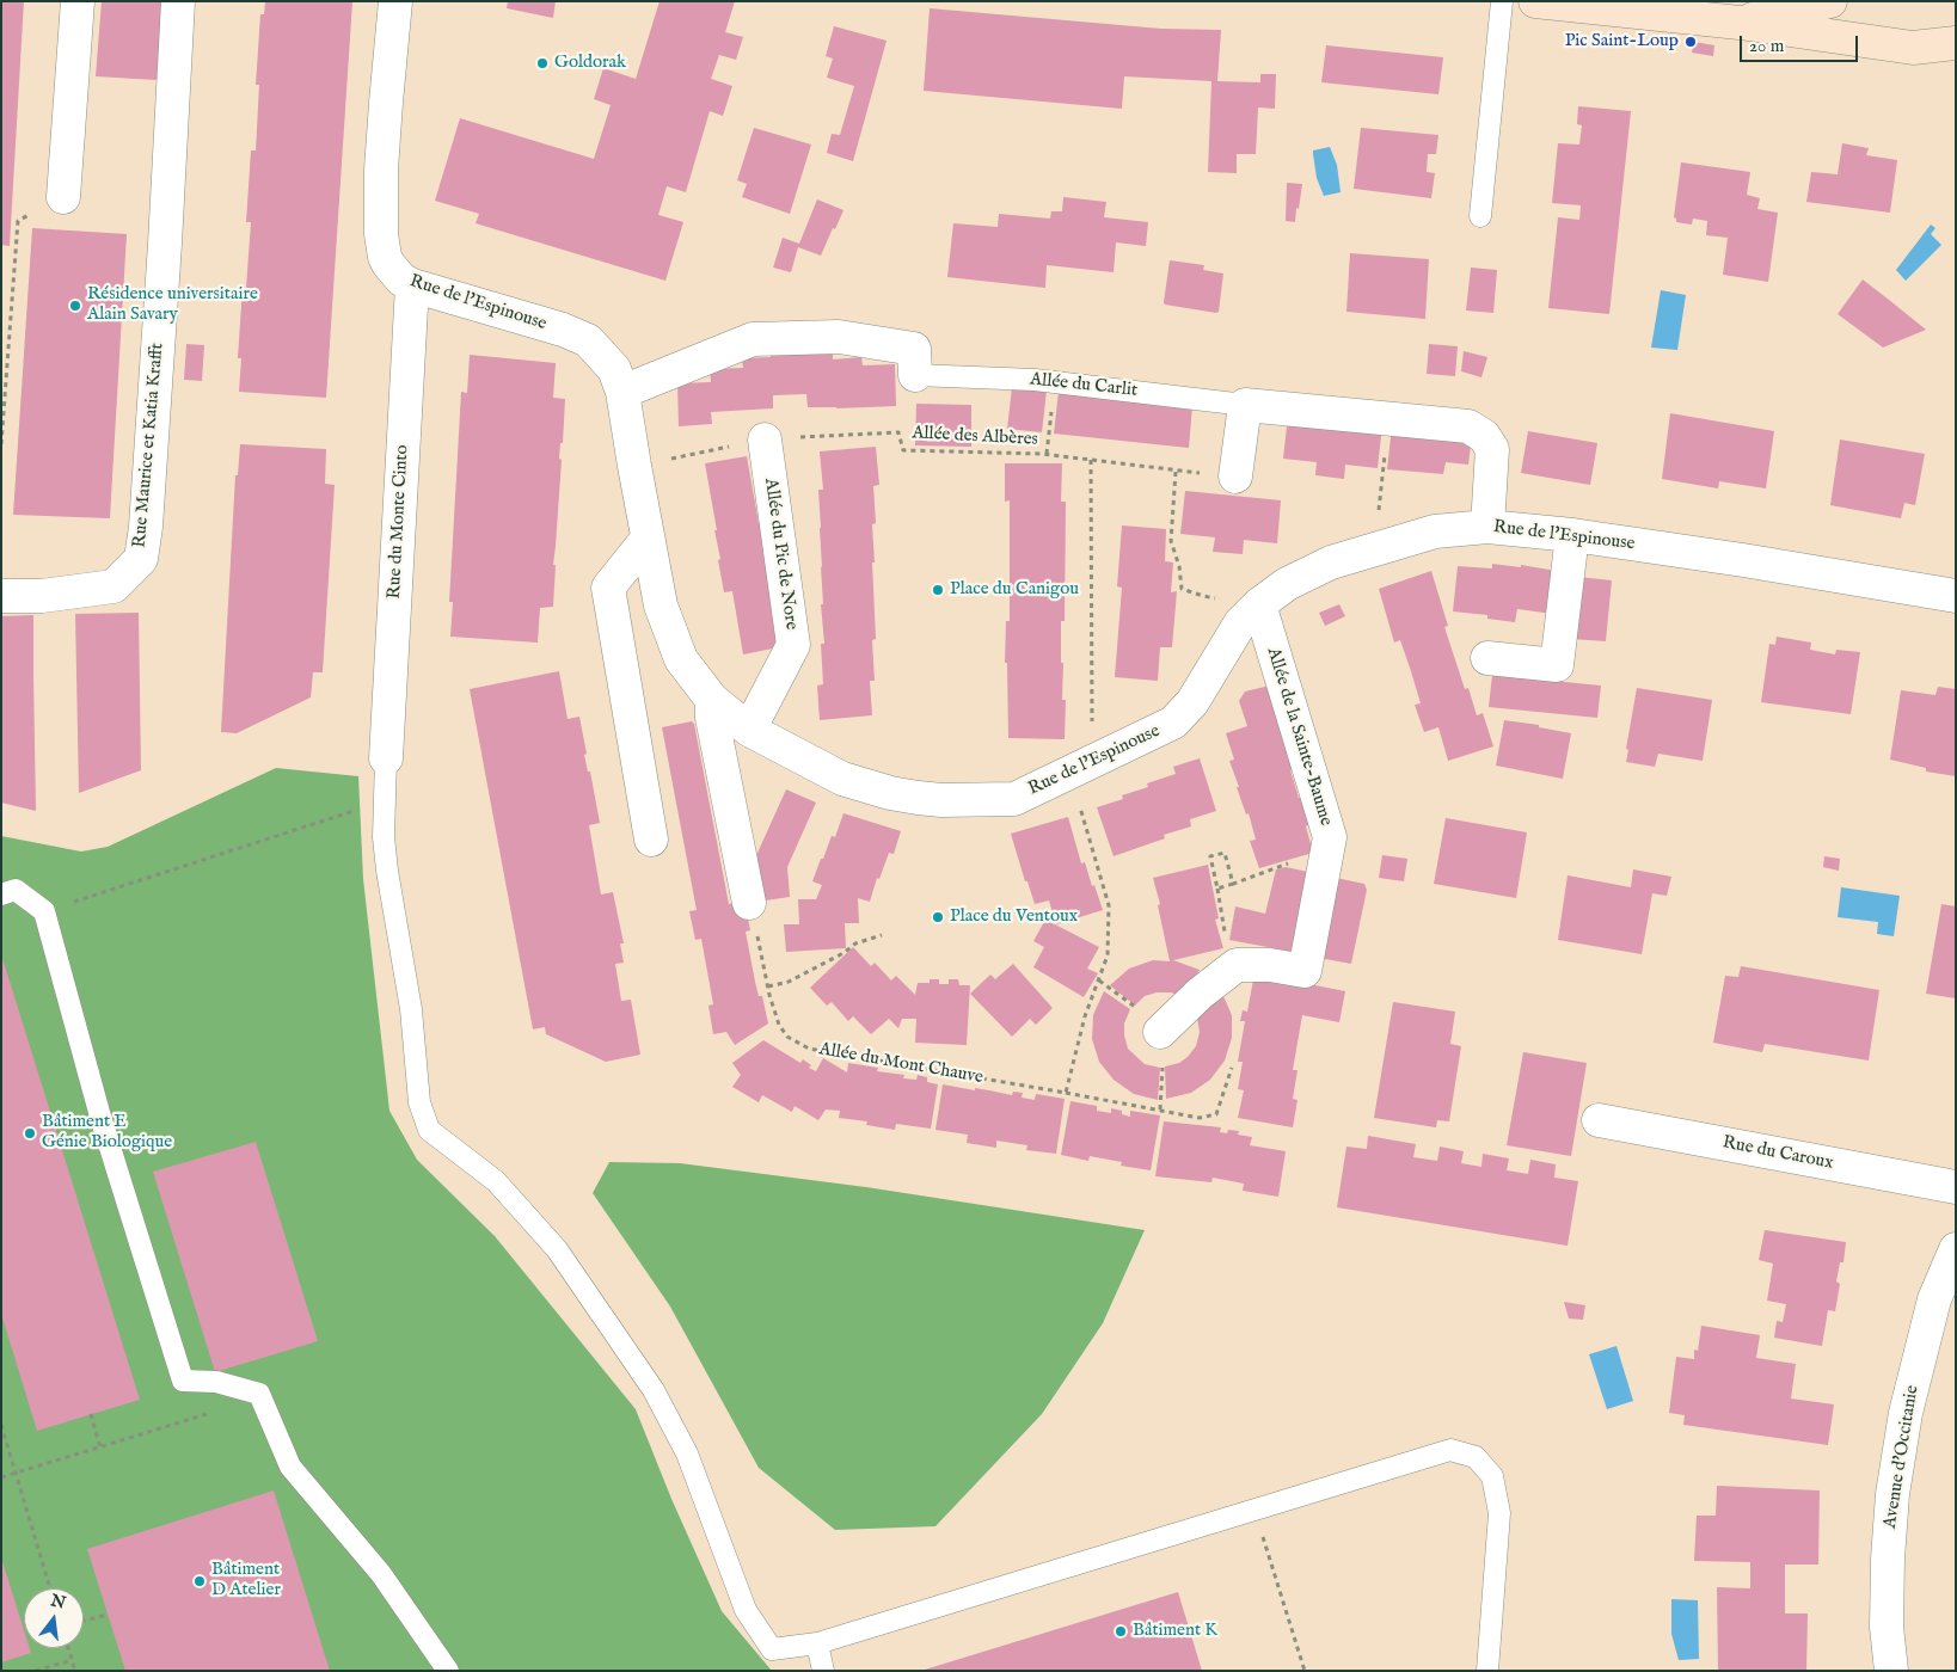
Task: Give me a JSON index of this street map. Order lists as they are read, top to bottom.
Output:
{
  "streets": {
    "street": [
      "Rue de l'Espinouse",
      "Allée du Carlit",
      "Rue Maurice et Katia Krafft",
      "Rue du Monte Cinto",
      "Allée du Pic de Nore",
      "Allée de la Sainte-Baume",
      "Rue du Caroux",
      "Avenue d'Occitanie"
    ],
    "path": ["Allée des Albères", "Allée du Mont Chauve"]
  },
  "crossings": [
    ["Rue de l'Espinouse", "Allée du Carlit"],
    ["Rue de l'Espinouse", "Rue du Monte Cinto"],
    ["Rue de l'Espinouse", "Allée du Pic de Nore"],
    ["Rue de l'Espinouse", "Allée de la Sainte-Baume"],
    ["Allée des Albères", "Allée du Pic de Nore"]
  ],
  "places": [
    "Pic Saint-Loup",
    "Goldorak",
    "Résidence universitaire Alain Savary",
    "Place du Canigou",
    "Place du Ventoux",
    "Bâtiment E Génie Biologique",
    "Bâtiment D Atelier",
    "Bâtiment K"
  ],
  "scale_bar": "20 m",
  "north": "top"
}
